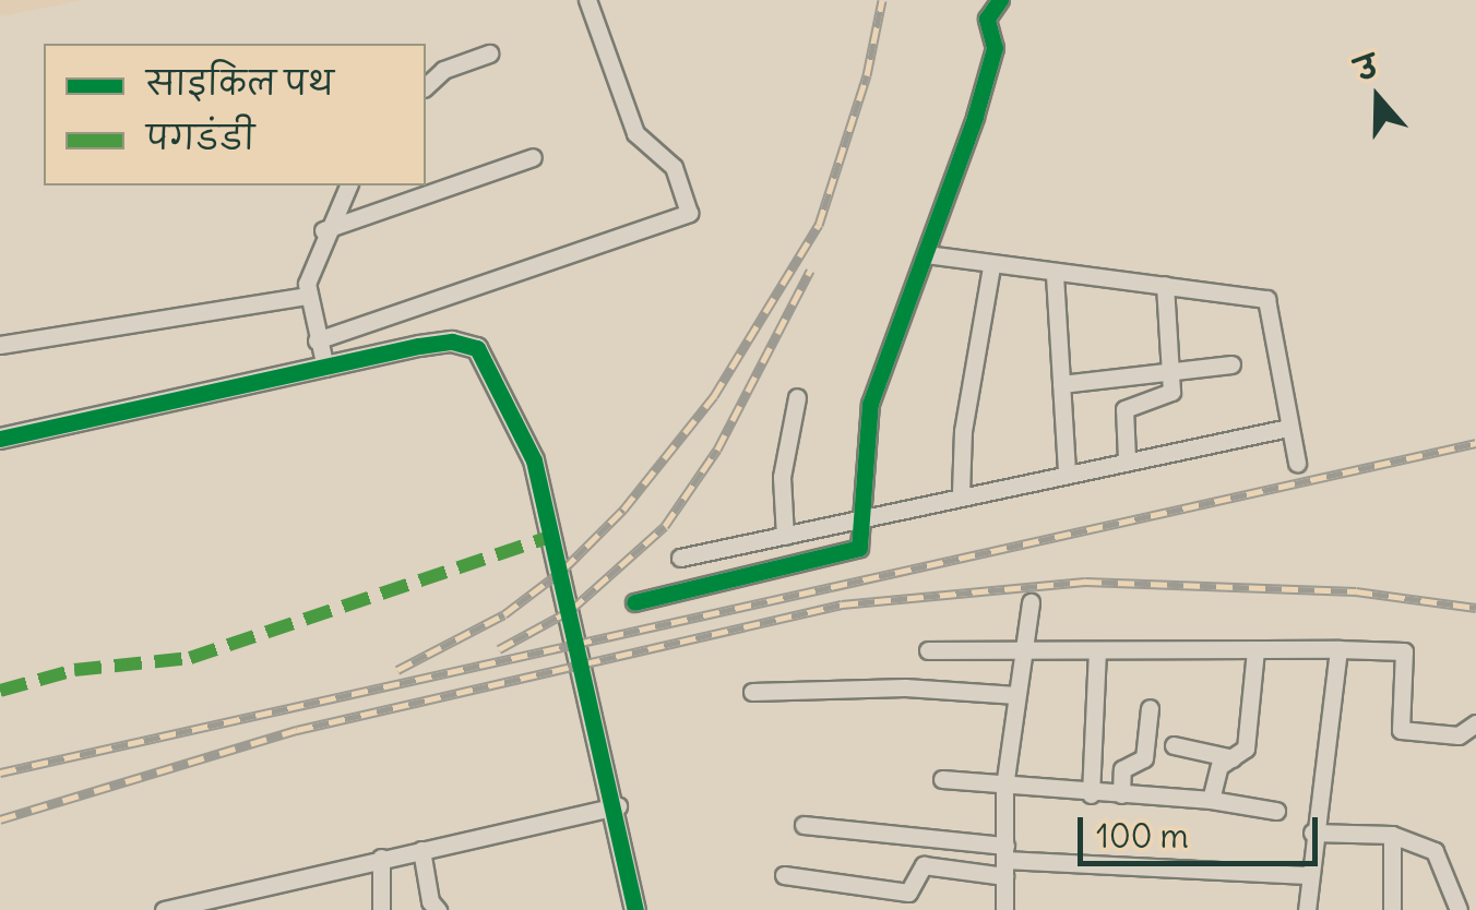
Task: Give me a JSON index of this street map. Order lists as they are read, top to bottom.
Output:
{
  "legend": ["साइकिल पथ", "पगडंडी"],
  "scale_bar": "100 m",
  "north": "top"
}
